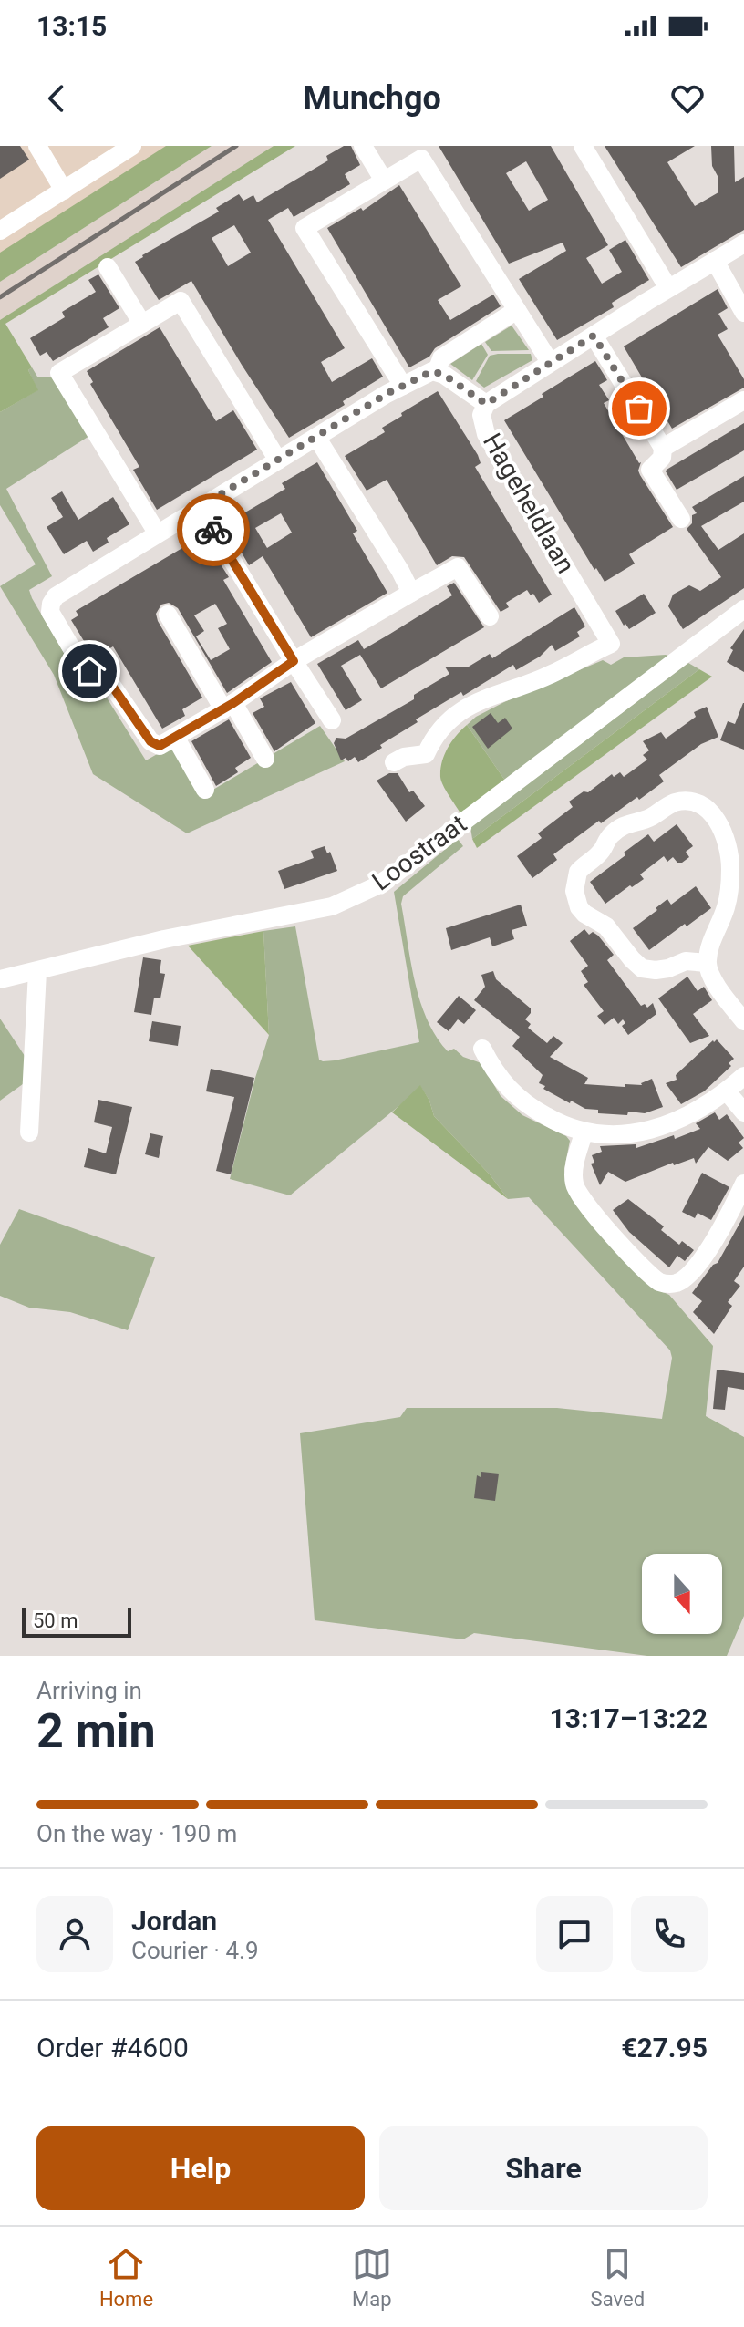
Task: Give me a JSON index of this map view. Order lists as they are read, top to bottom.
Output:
{
  "streets": {
    "street": ["Hageheldlaan", "Loostraat"]
  },
  "scale_bar": "50 m",
  "north": "bottom",
  "page": {
    "status": "13:15",
    "header": "Munchgo",
    "scale": "50 m",
    "heading": ["2 min", "Arriving in", "13:17–13:22"],
    "panel": [
      "Jordan",
      "Courier · 4.9",
      "Order #4600",
      "€27.95"
    ],
    "bar": "On the way · 190 m",
    "buttons": ["Help", "Share"],
    "tabs": ["Home", "Map", "Saved"]
  }
}
